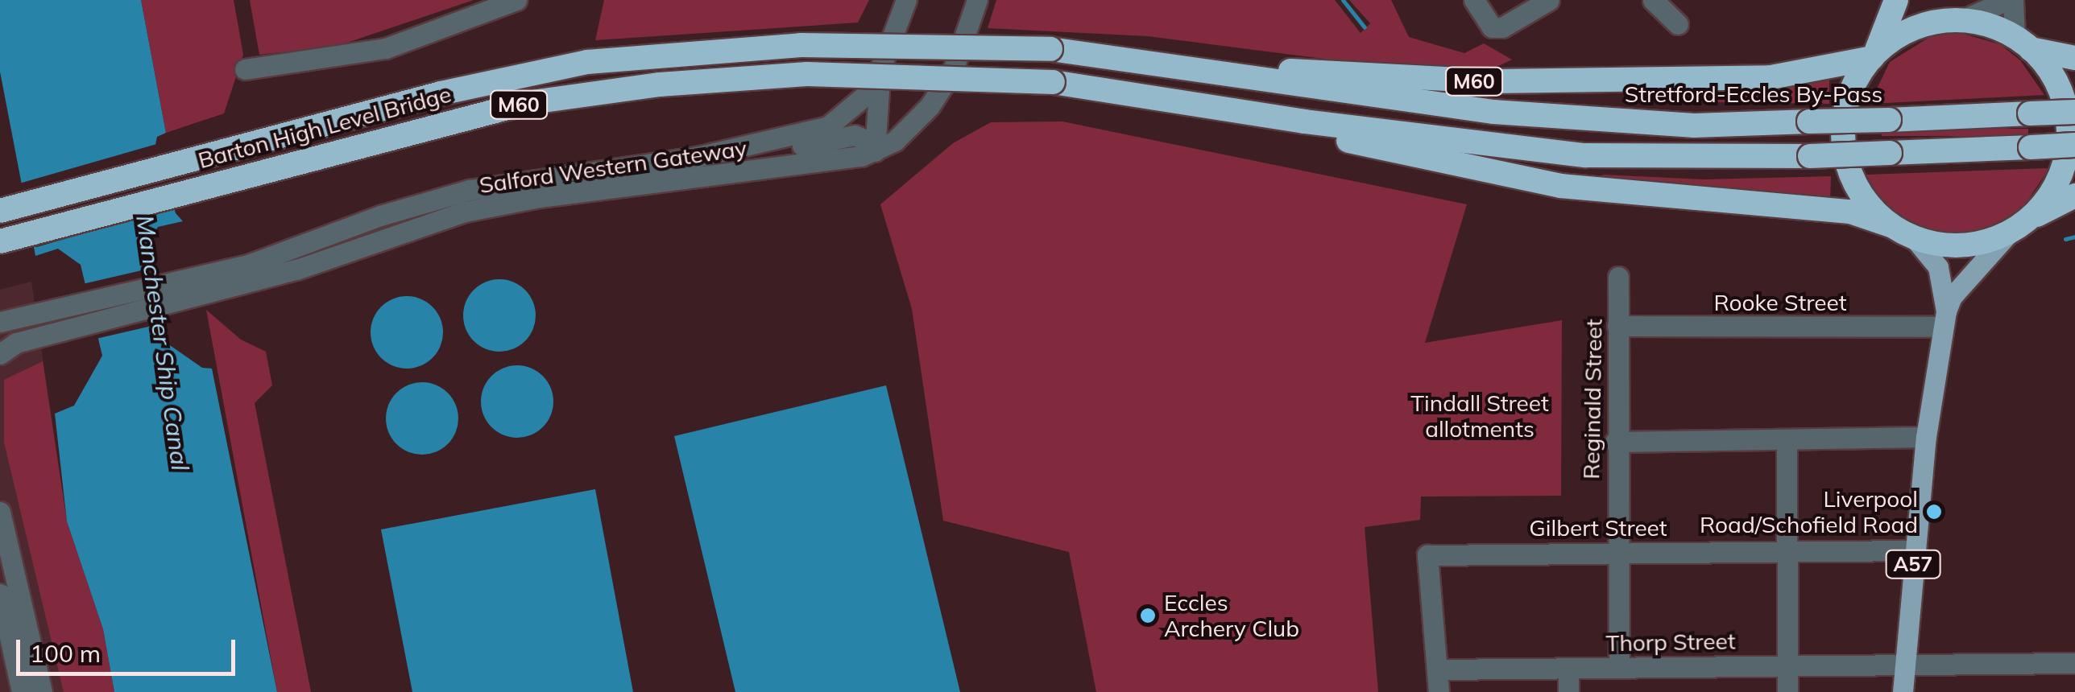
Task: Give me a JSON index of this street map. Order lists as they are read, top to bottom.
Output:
{
  "streets": {
    "highway": [
      "M60",
      "Stretford-Eccles By-Pass",
      "Barton High Level Bridge",
      "A57"
    ],
    "street": [
      "Salford Western Gateway",
      "Rooke Street",
      "Reginald Street",
      "Gilbert Street",
      "Thorp Street"
    ]
  },
  "crossings": [
    ["M60", "Stretford-Eccles By-Pass"],
    ["M60", "Barton High Level Bridge"],
    ["M60", "A57"],
    ["Stretford-Eccles By-Pass", "Barton High Level Bridge"],
    ["Rooke Street", "Reginald Street"],
    ["Rooke Street", "A57"],
    ["Reginald Street", "Gilbert Street"],
    ["Reginald Street", "Thorp Street"],
    ["Gilbert Street", "A57"],
    ["Gilbert Street", "Thorp Street"],
    ["A57", "Thorp Street"]
  ],
  "water": ["Manchester Ship Canal"],
  "parks": ["Tindall Street allotments"],
  "places": ["Liverpool Road/Schofield Road", "Eccles Archery Club"],
  "scale_bar": "100 m"
}
